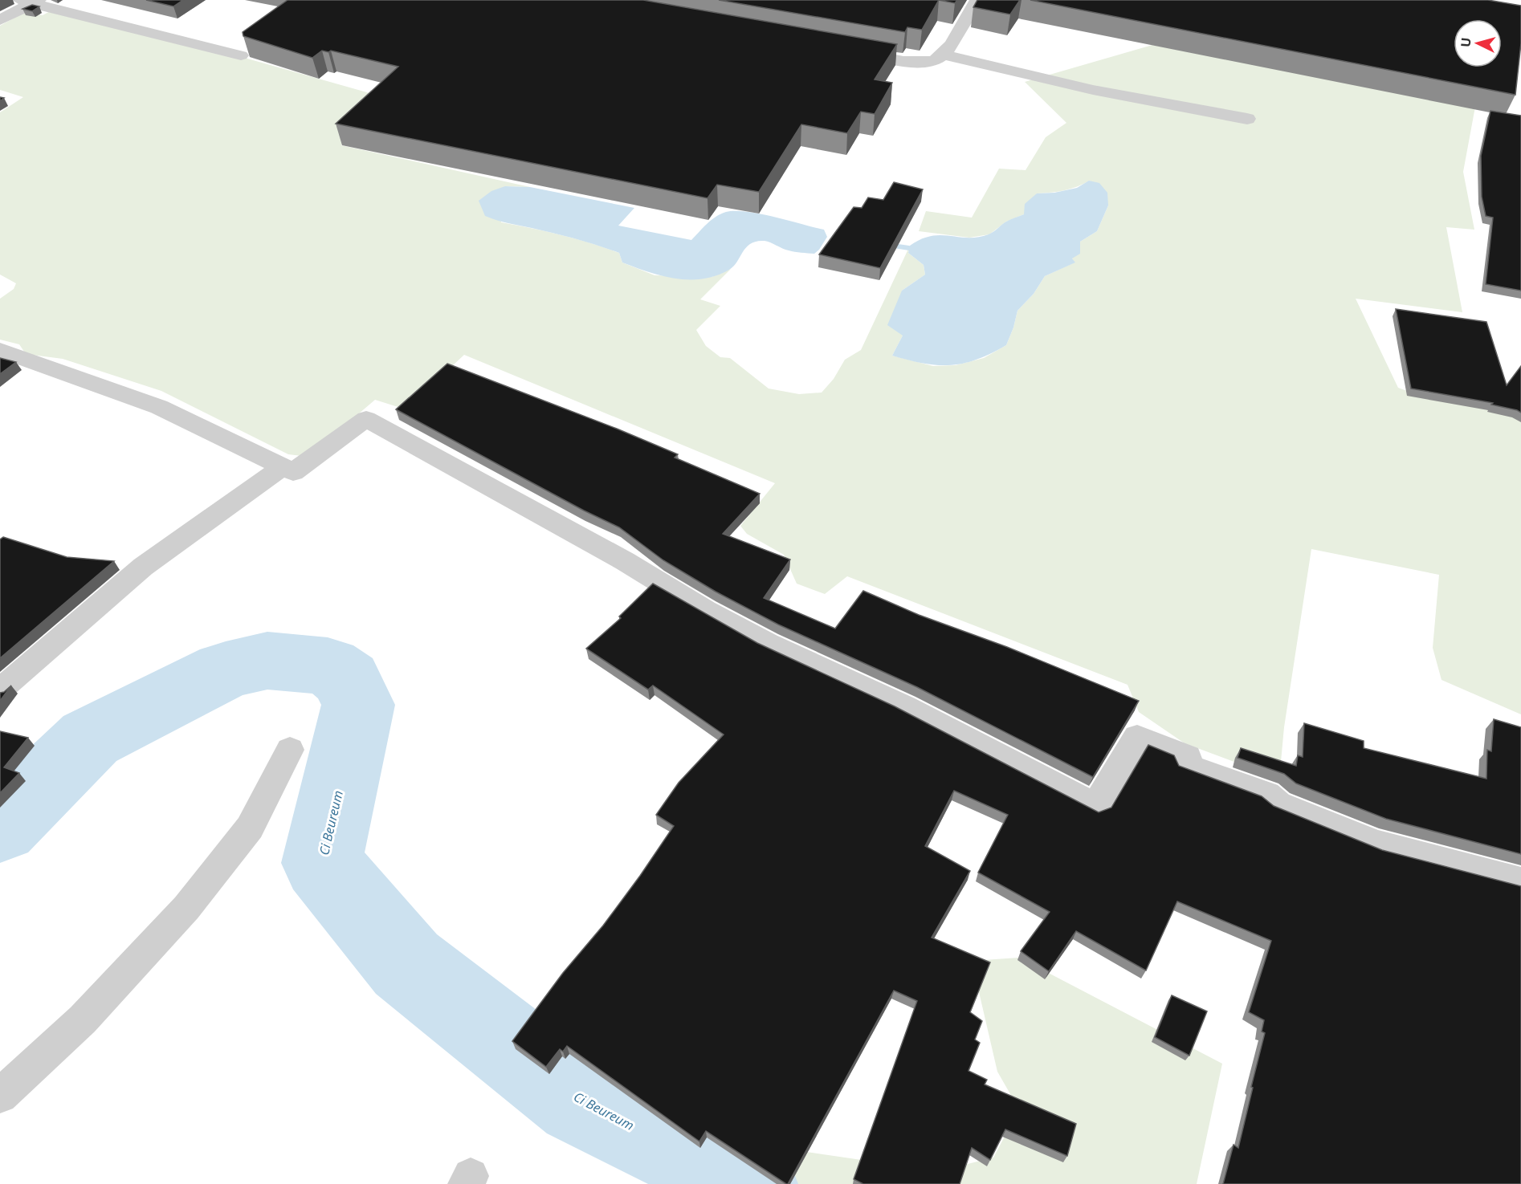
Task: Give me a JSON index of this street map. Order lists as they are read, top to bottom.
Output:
{
  "water": ["Ci Beureum"],
  "north": "left"
}
